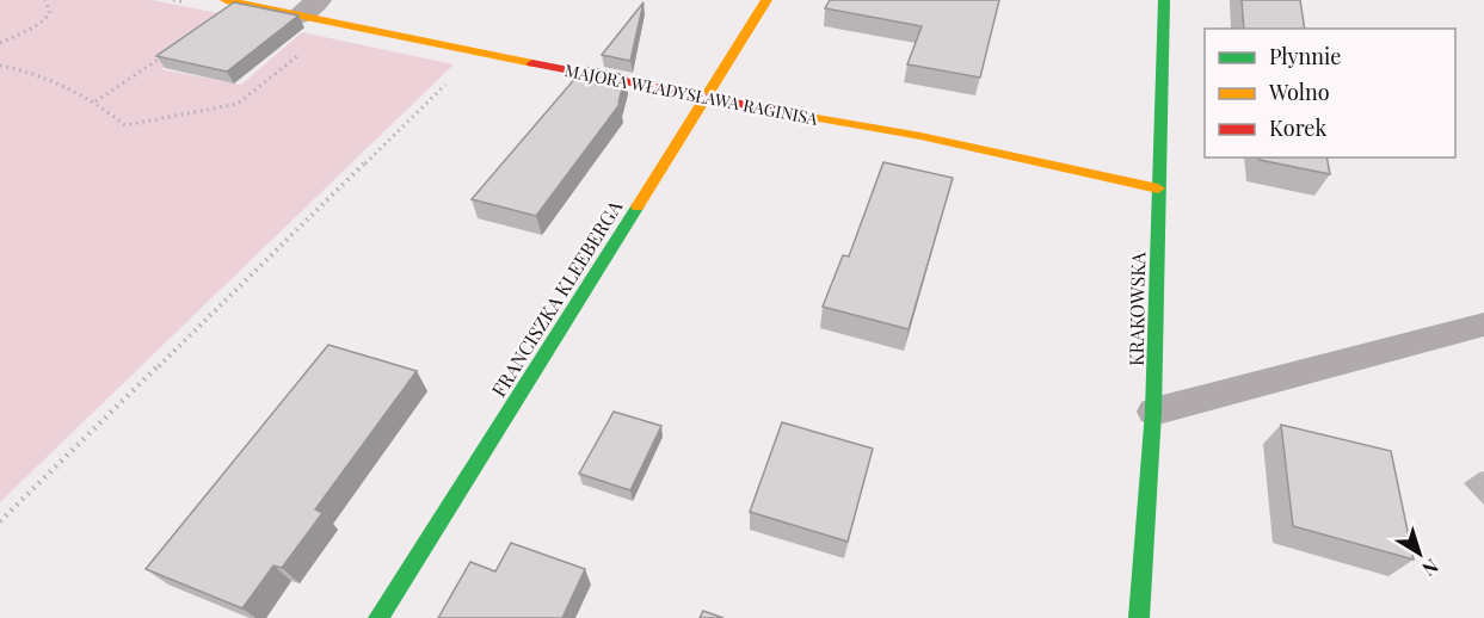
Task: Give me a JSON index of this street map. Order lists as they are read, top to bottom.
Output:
{
  "streets": {
    "street": ["MAJORA WŁADYSŁAWA RAGINISA", "FRANCISZKA KLEEBERGA", "KRAKOWSKA"]
  },
  "crossings": [
    ["MAJORA WŁADYSŁAWA RAGINISA", "FRANCISZKA KLEEBERGA"],
    ["MAJORA WŁADYSŁAWA RAGINISA", "KRAKOWSKA"]
  ],
  "legend": ["Płynnie", "Wolno", "Korek"],
  "north": "bottom right"
}
